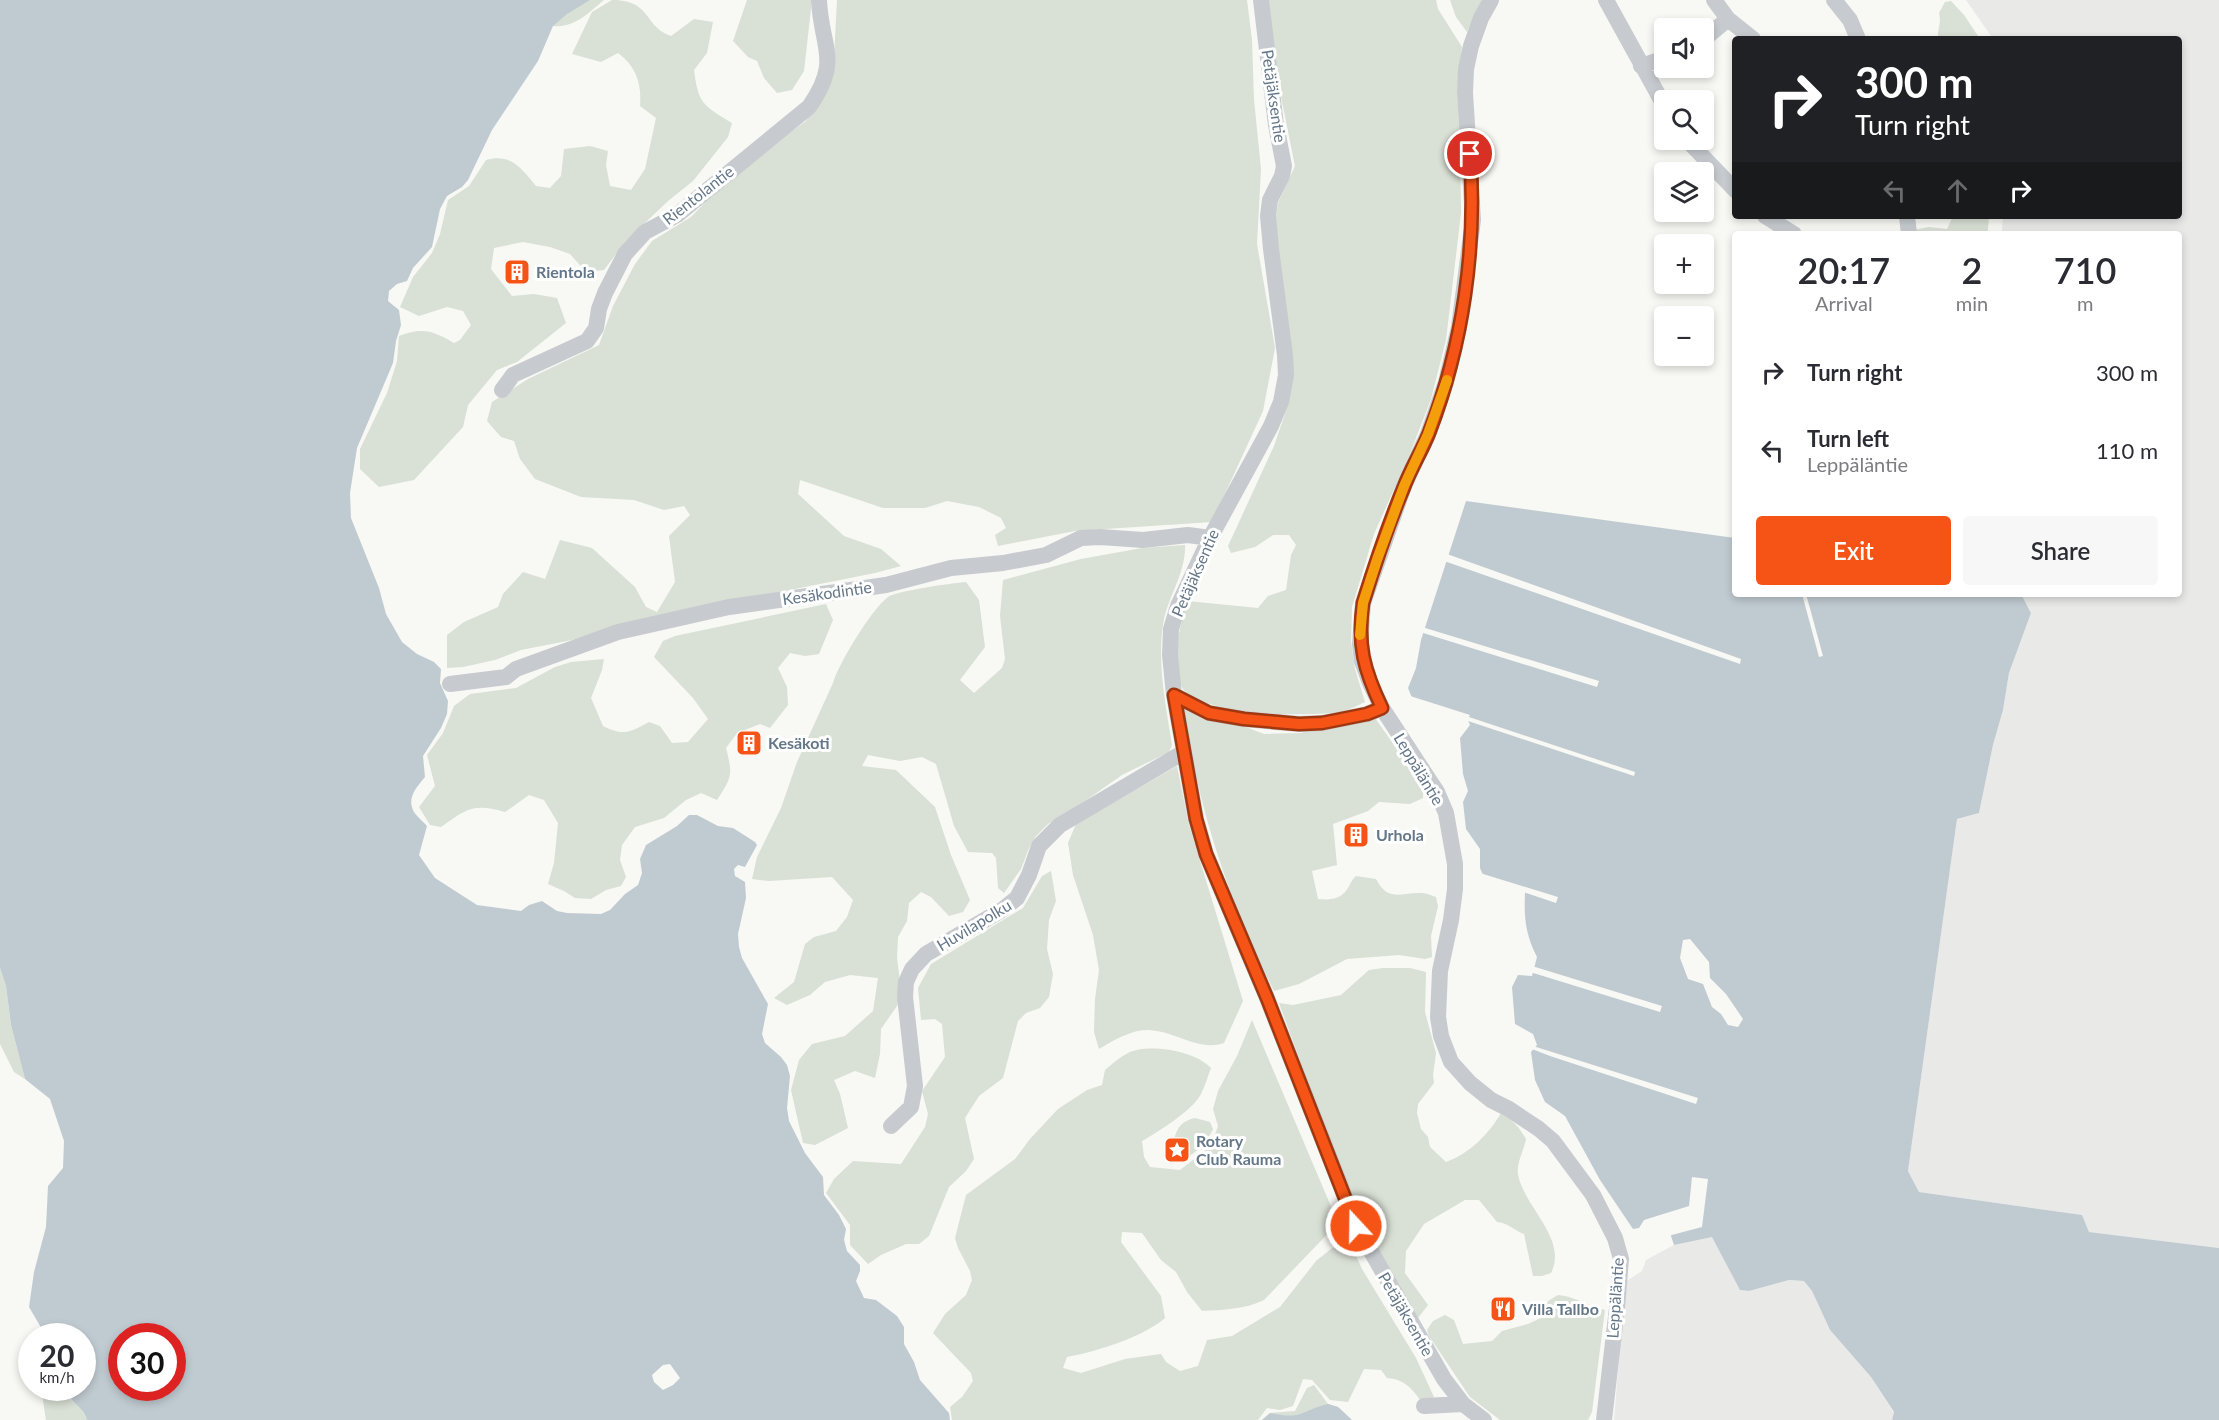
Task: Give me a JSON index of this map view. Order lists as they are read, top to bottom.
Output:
{
  "streets": {
    "street": [
      "Petäjäksentie",
      "Rientolantie",
      "Kesäkodintie",
      "Leppäläntie",
      "Huvilapolku"
    ]
  },
  "crossings": [
    ["Petäjäksentie", "Kesäkodintie"],
    ["Petäjäksentie", "Huvilapolku"]
  ],
  "places": {
    "building": ["Rientola", "Kesäkoti", "Urhola"],
    "place": ["Rotary Club Rauma"],
    "restaurant": ["Villa Tallbo"]
  },
  "page": {
    "map_buttons": ["+", "−"],
    "turn": ["300 m", "Turn right"],
    "eta": [
      "20:17",
      "Arrival",
      "2",
      "min",
      "710",
      "m"
    ],
    "list": [
      {
        "name": "Turn right",
        "value": "300 m"
      },
      {
        "name": "Turn left",
        "note": "Leppäläntie",
        "value": "110 m"
      }
    ],
    "buttons": ["Exit", "Share"],
    "speed": "20 km/h",
    "limit": "30"
  }
}
